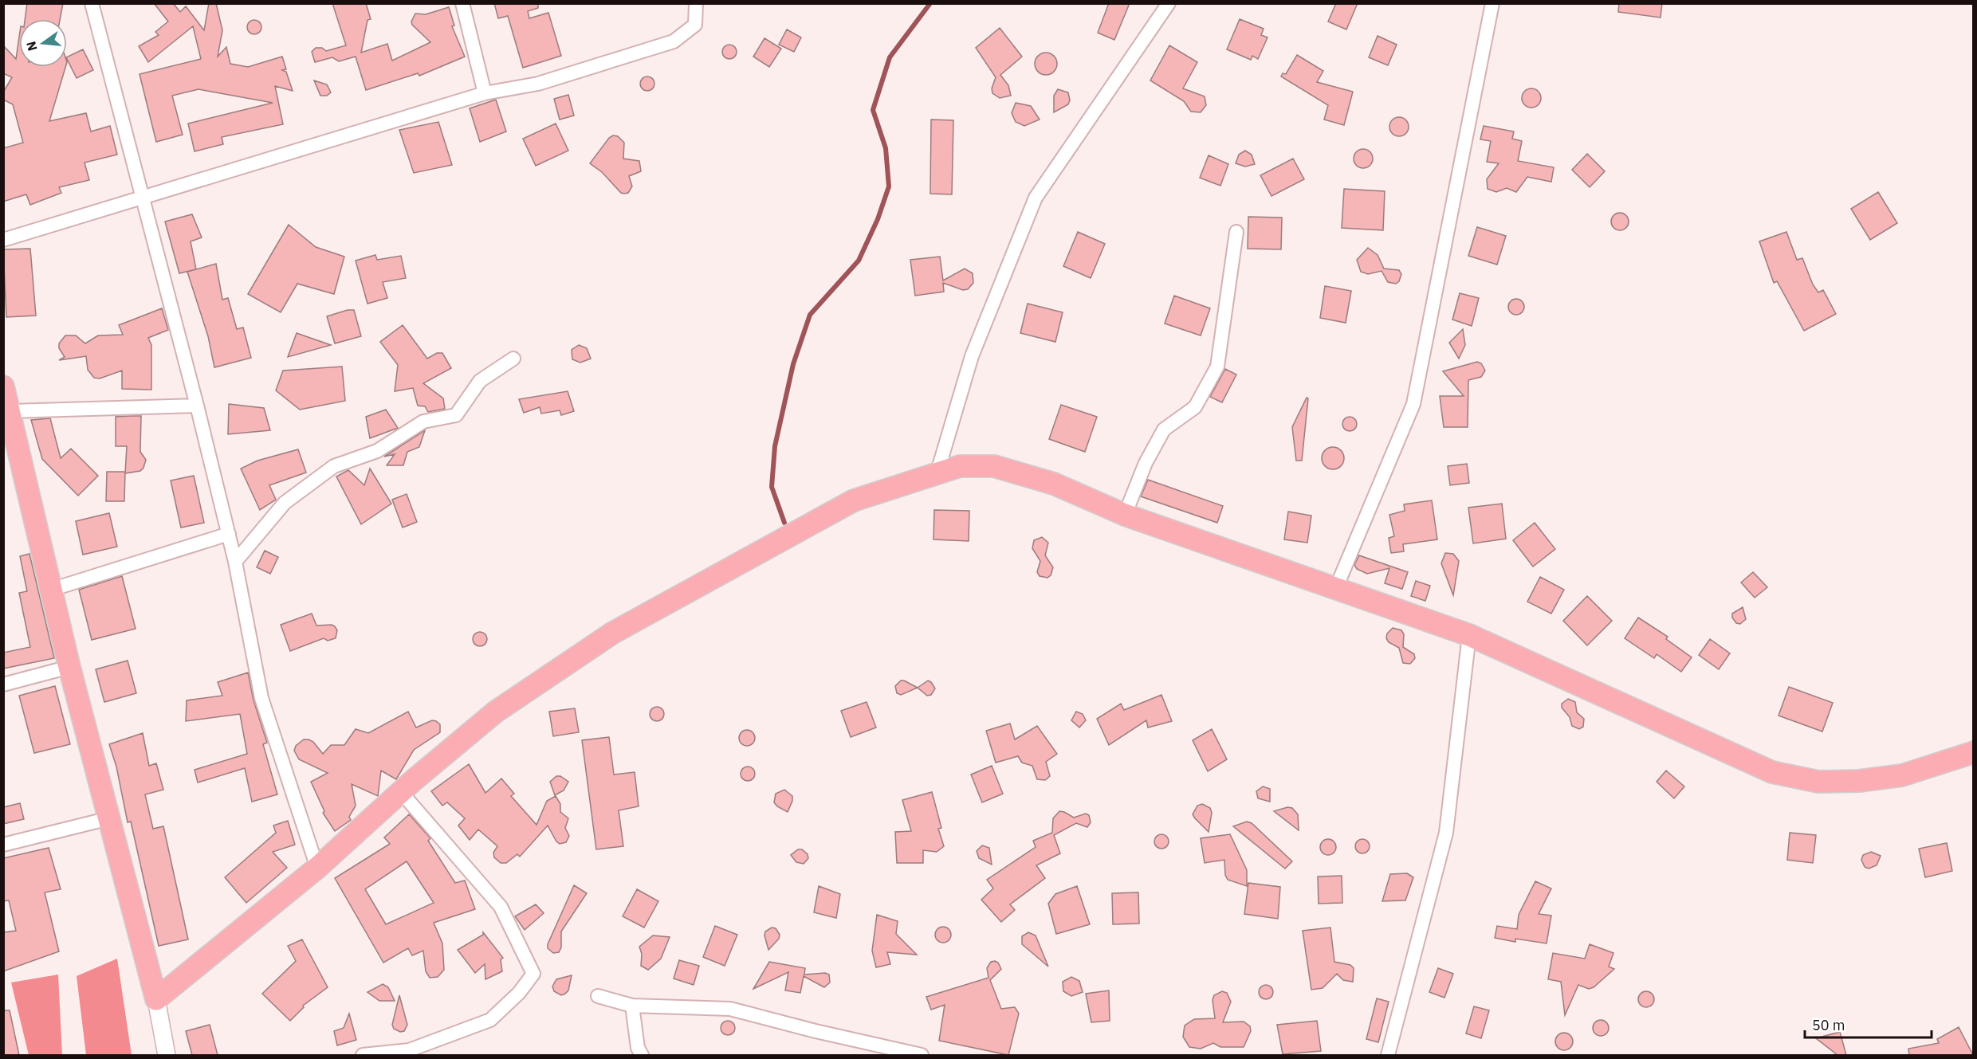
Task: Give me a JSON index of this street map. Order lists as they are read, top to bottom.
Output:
{
  "scale_bar": "50 m",
  "north": "left"
}
